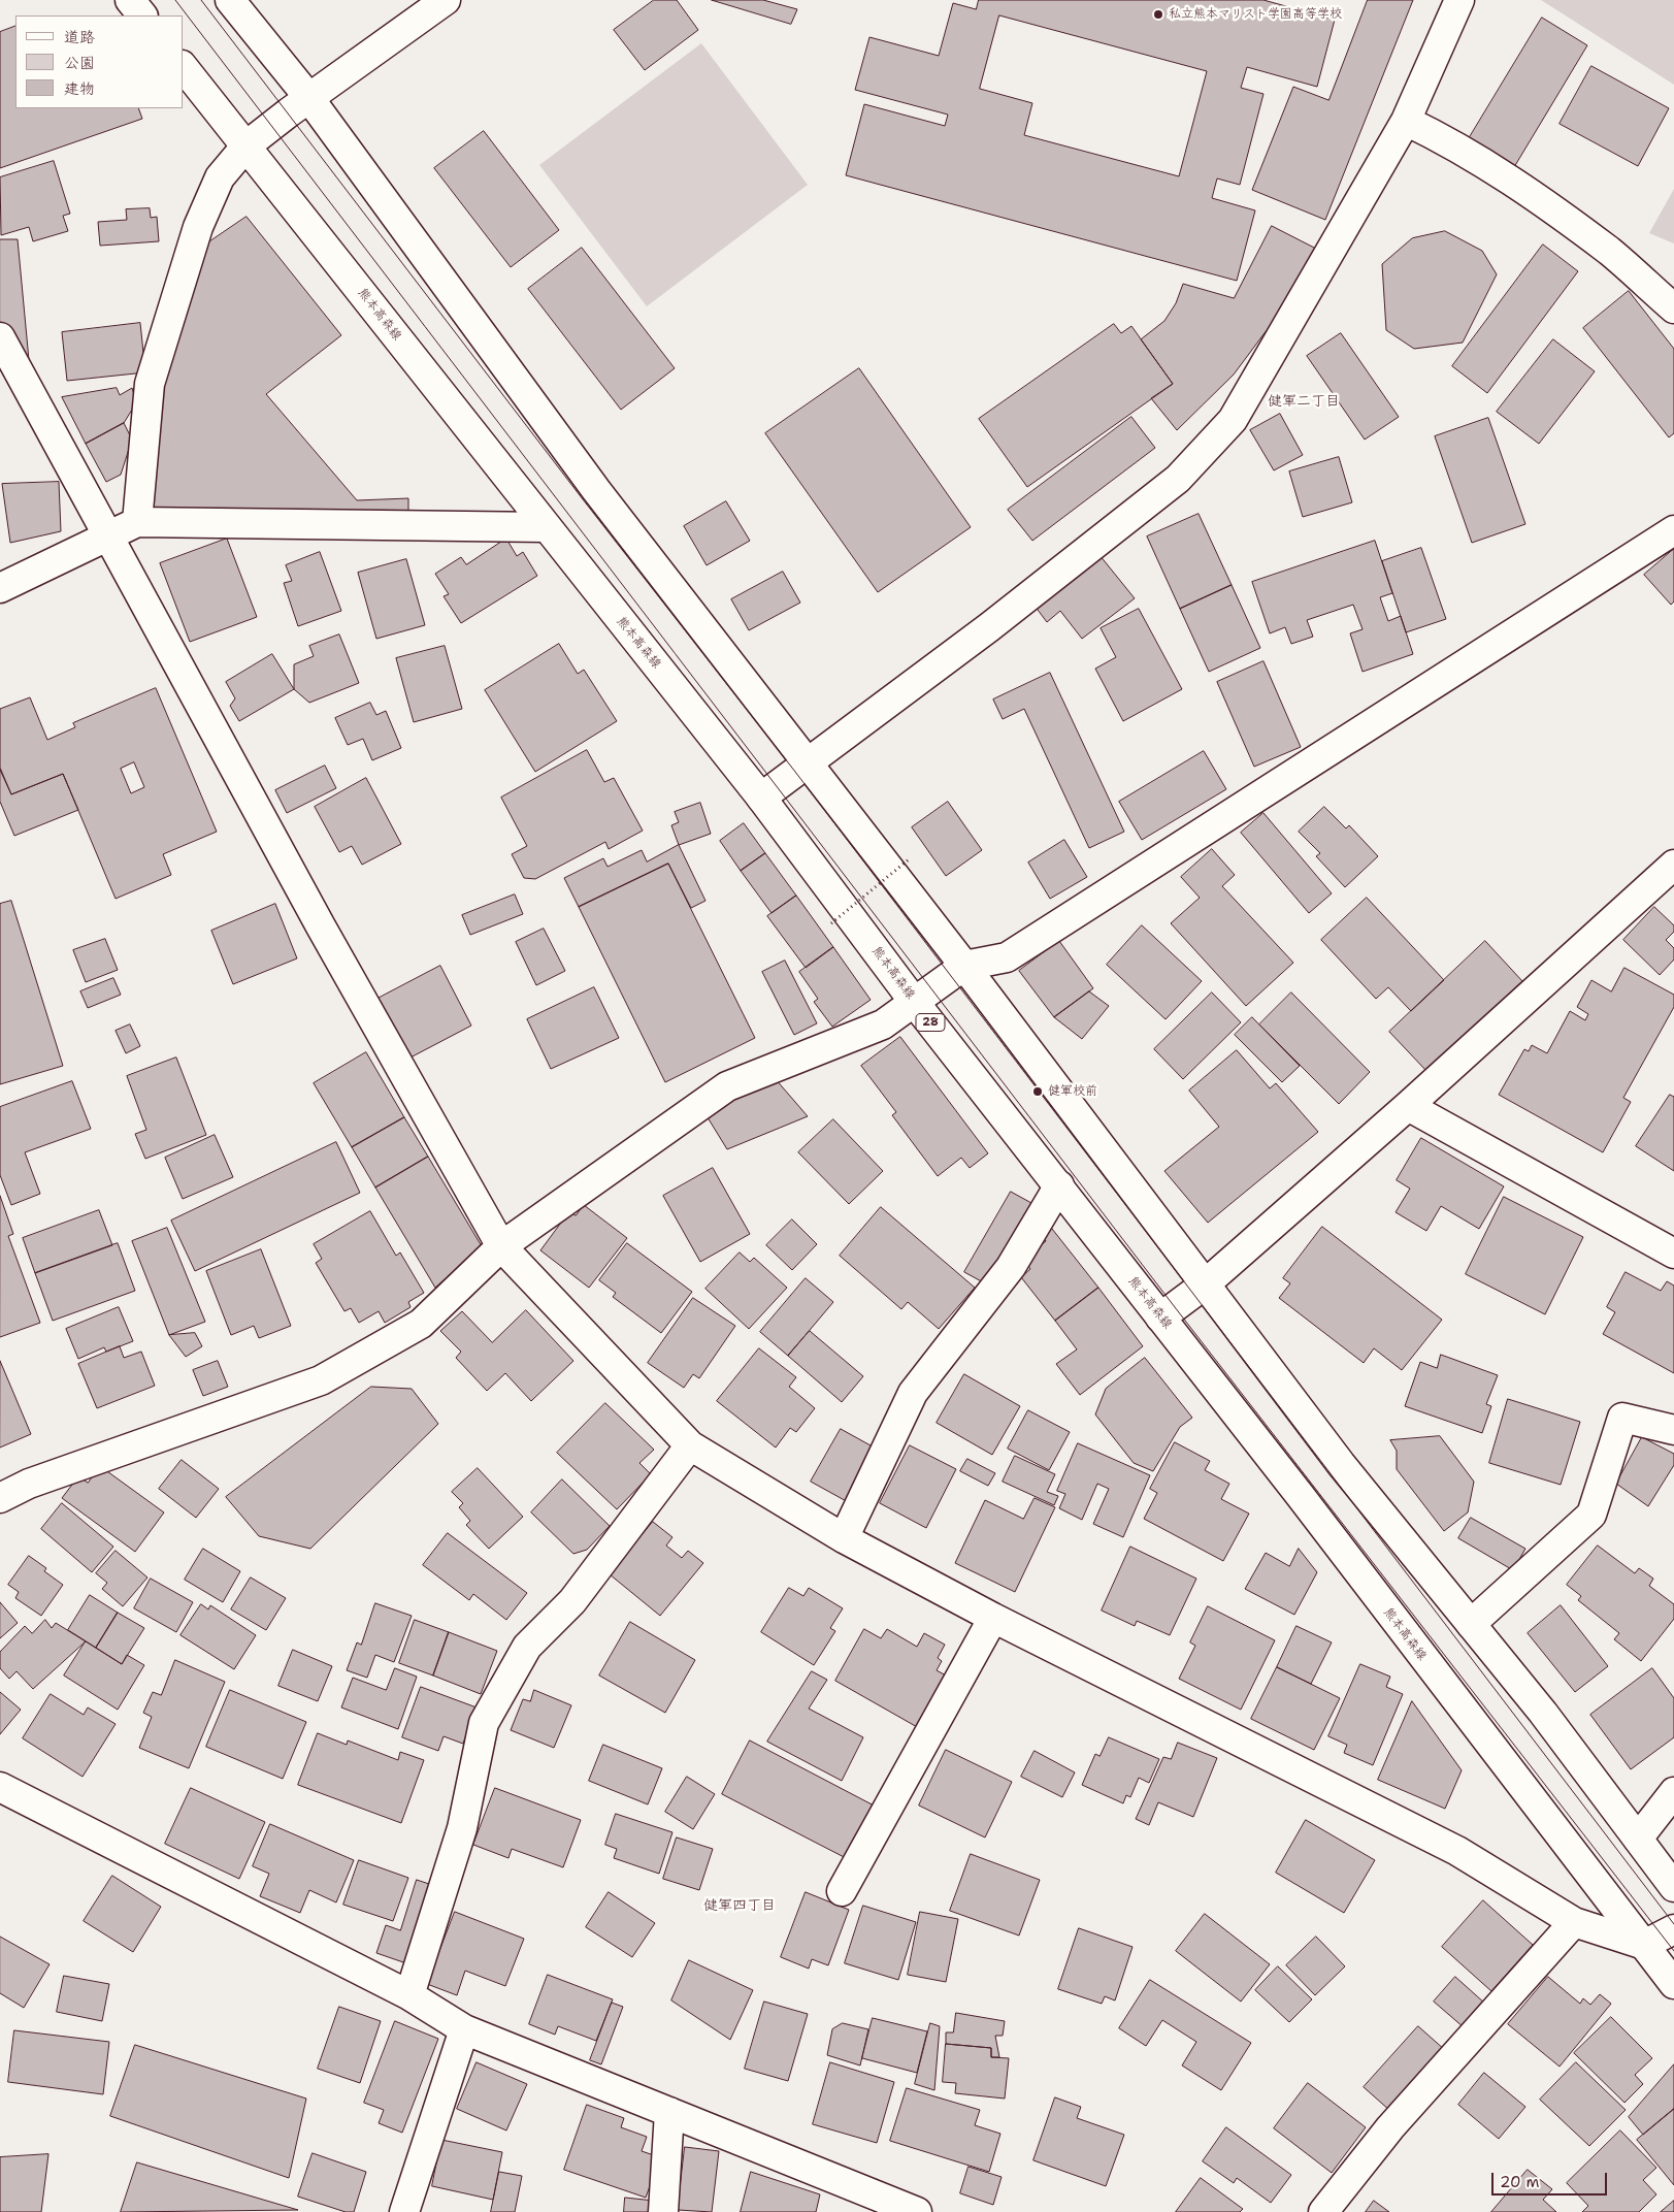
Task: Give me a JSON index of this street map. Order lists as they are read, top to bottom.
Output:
{
  "streets": {
    "street": ["熊本高森線", "28"]
  },
  "districts": ["健軍二丁目", "健軍四丁目"],
  "places": ["私立熊本マリスト学園高等学校", "健軍校前"],
  "legend": ["道路", "公園", "建物"],
  "scale_bar": "20 m"
}
